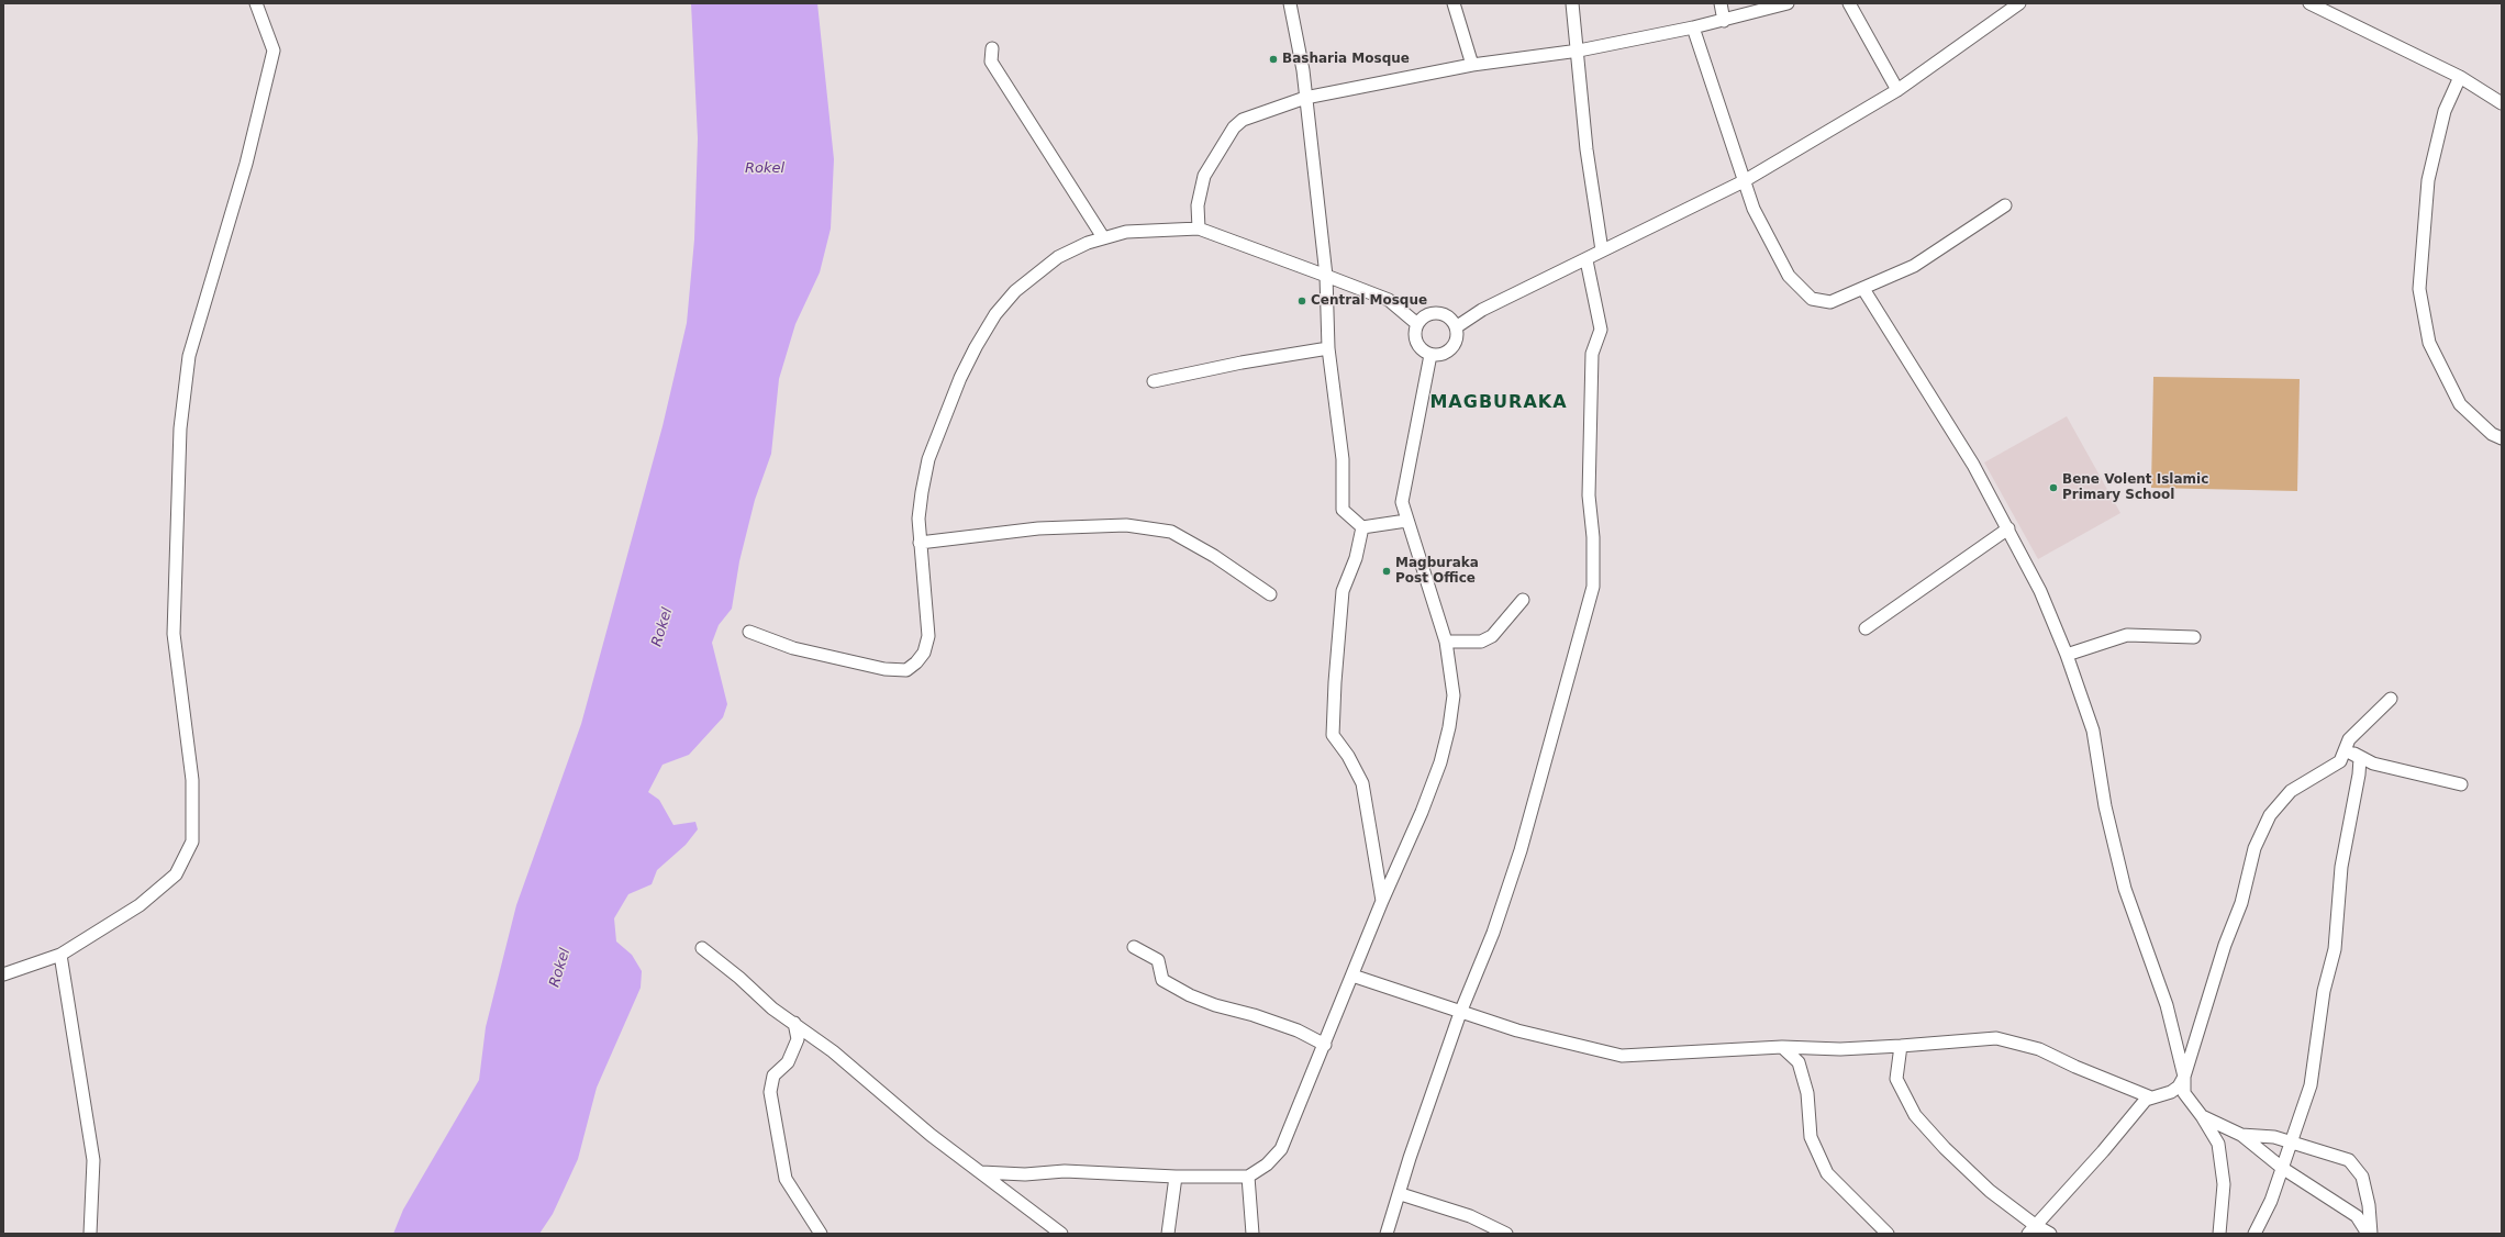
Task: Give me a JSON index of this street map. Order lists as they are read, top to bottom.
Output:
{
  "districts": ["MAGBURAKA"],
  "water": ["Rokel"],
  "places": [
    "Basharia Mosque",
    "Central Mosque",
    "Bene Volent Islamic Primary School",
    "Magburaka Post Office"
  ]
}
